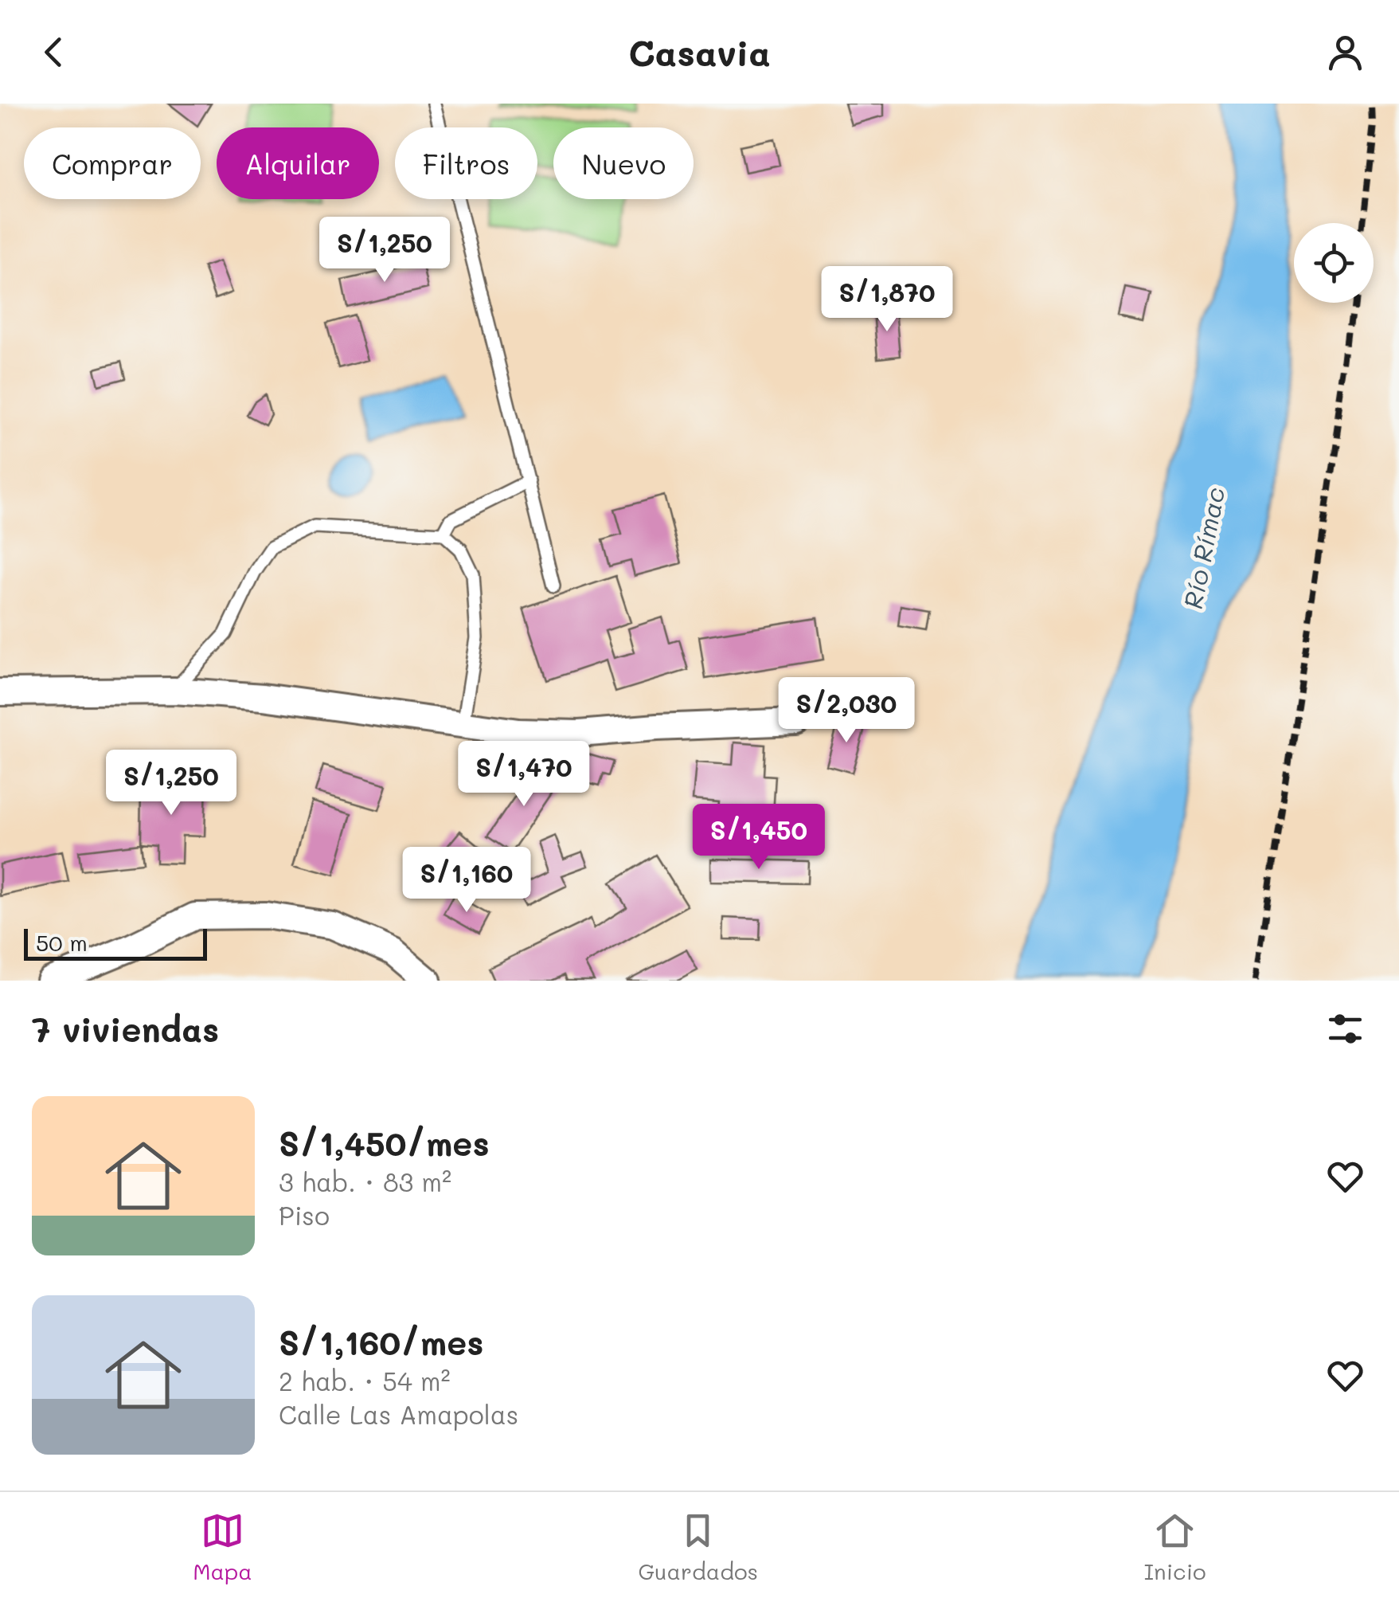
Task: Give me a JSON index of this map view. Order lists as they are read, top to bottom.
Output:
{
  "water": ["Río Rímac"],
  "scale_bar": "50 m",
  "page": {
    "header": "Casavia",
    "chip": [
      "Comprar",
      "Alquilar",
      "Filtros",
      "Nuevo"
    ],
    "price": [
      "S/1,250",
      "S/1,870",
      "S/2,030",
      "S/1,470",
      "S/1,250",
      "S/1,450",
      "S/1,160"
    ],
    "scale": "50 m",
    "heading": "7 viviendas",
    "list": [
      {
        "name": "S/1,450/mes",
        "note": "3 hab. · 83 m² · Piso"
      },
      {
        "name": "S/1,160/mes",
        "note": "2 hab. · 54 m² · Calle Las Amapolas"
      }
    ],
    "tabs": ["Mapa", "Guardados", "Inicio"]
  }
}
